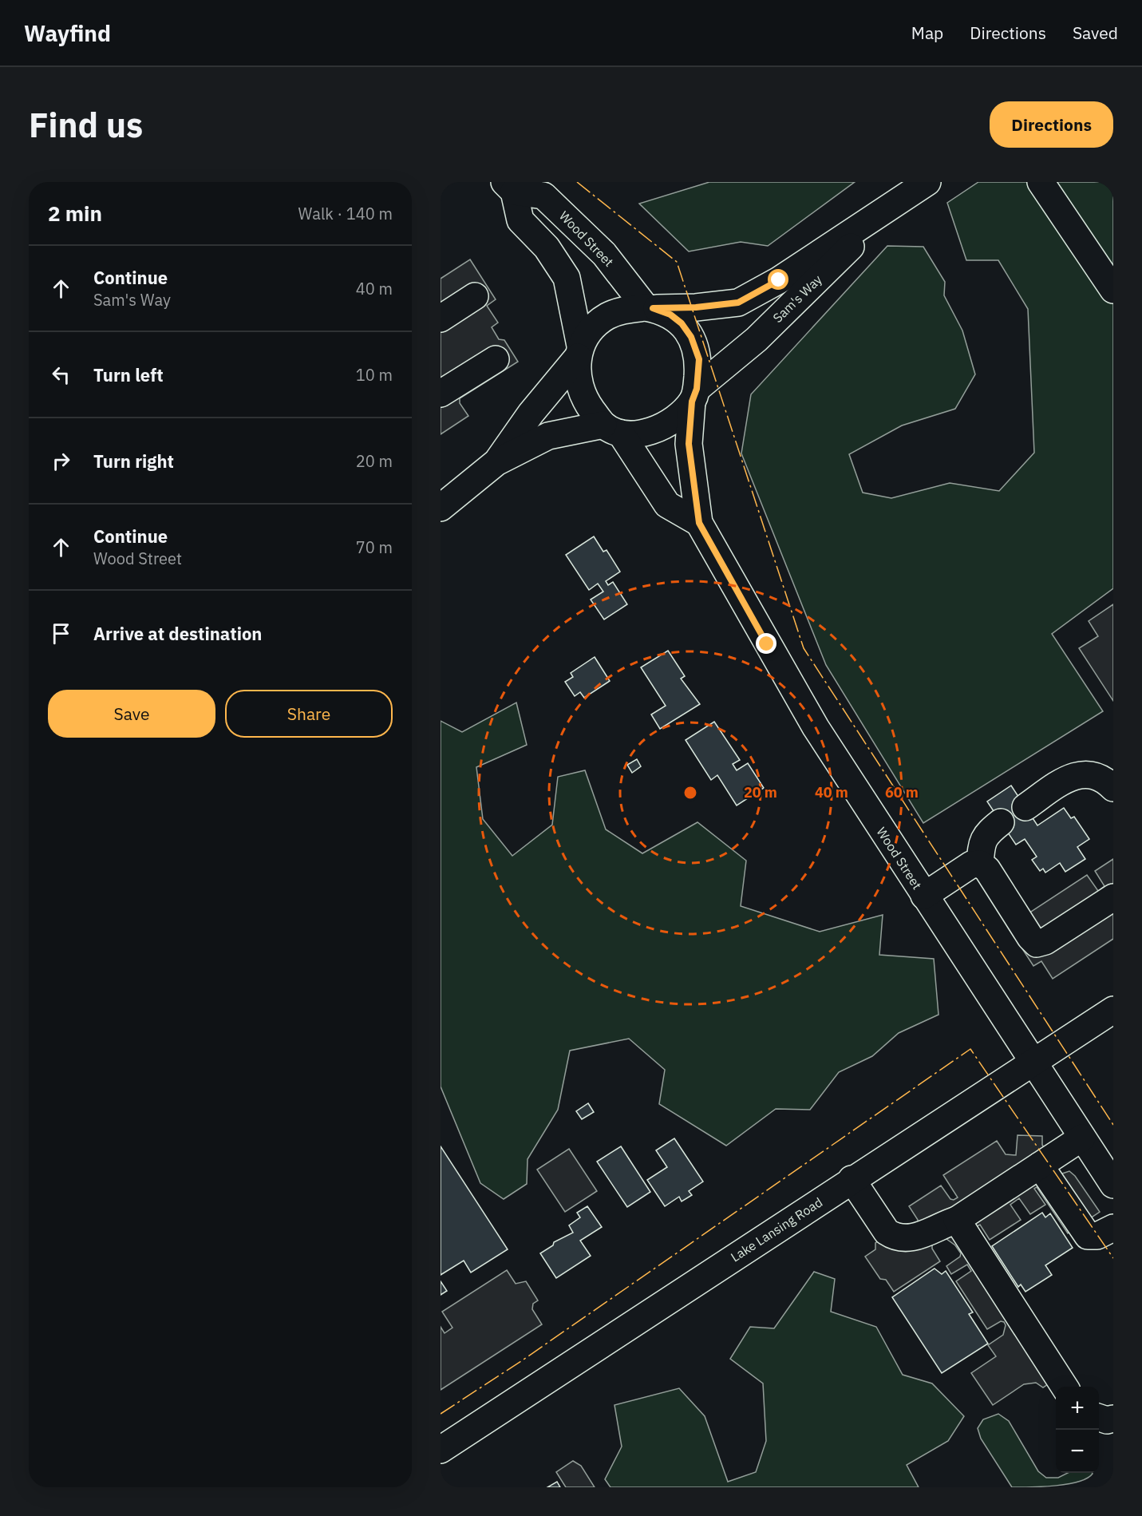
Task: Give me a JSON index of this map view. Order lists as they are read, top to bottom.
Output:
{
  "streets": {
    "street": ["Wood Street", "Sam's Way", "Lake Lansing Road"]
  },
  "crossings": [
    ["Wood Street", "Sam's Way"],
    ["Wood Street", "Lake Lansing Road"]
  ],
  "page": {
    "header": "Wayfind",
    "nav": ["Map", "Directions", "Saved"],
    "buttons": [
      "Directions",
      ["Save", "Share"]
    ],
    "title": "Find us",
    "heading": ["2 min", "Walk · 140 m"],
    "list": [
      ["Continue", "Sam's Way", "40 m"],
      ["Turn left", "10 m"],
      ["Turn right", "20 m"],
      ["Continue", "Wood Street", "70 m"],
      "Arrive at destination"
    ],
    "map_buttons": ["+", "−"]
  },
  "rings": ["20 m", "40 m", "60 m"]
}
